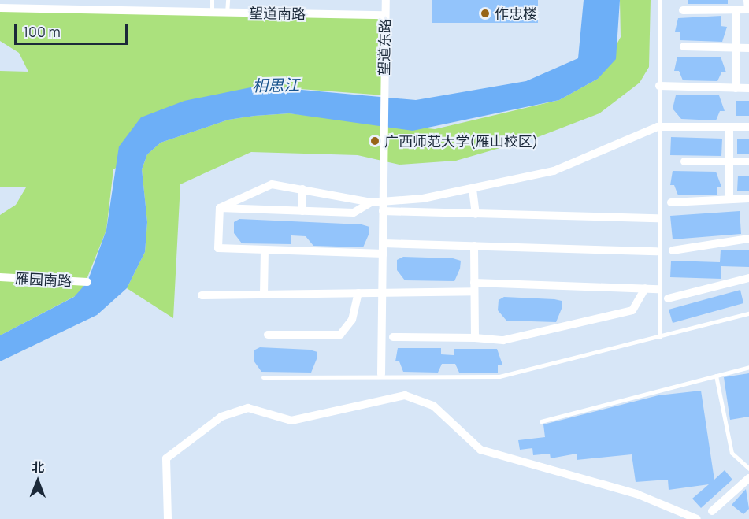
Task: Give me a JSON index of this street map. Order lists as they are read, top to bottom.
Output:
{
  "streets": {
    "street": ["望道南路", "望道东路", "雁园南路"]
  },
  "crossings": [
    ["望道南路", "望道东路"]
  ],
  "water": ["相思江"],
  "places": ["作忠楼", "广西师范大学(雁山校区)"],
  "scale_bar": "100 m",
  "north": "top"
}
